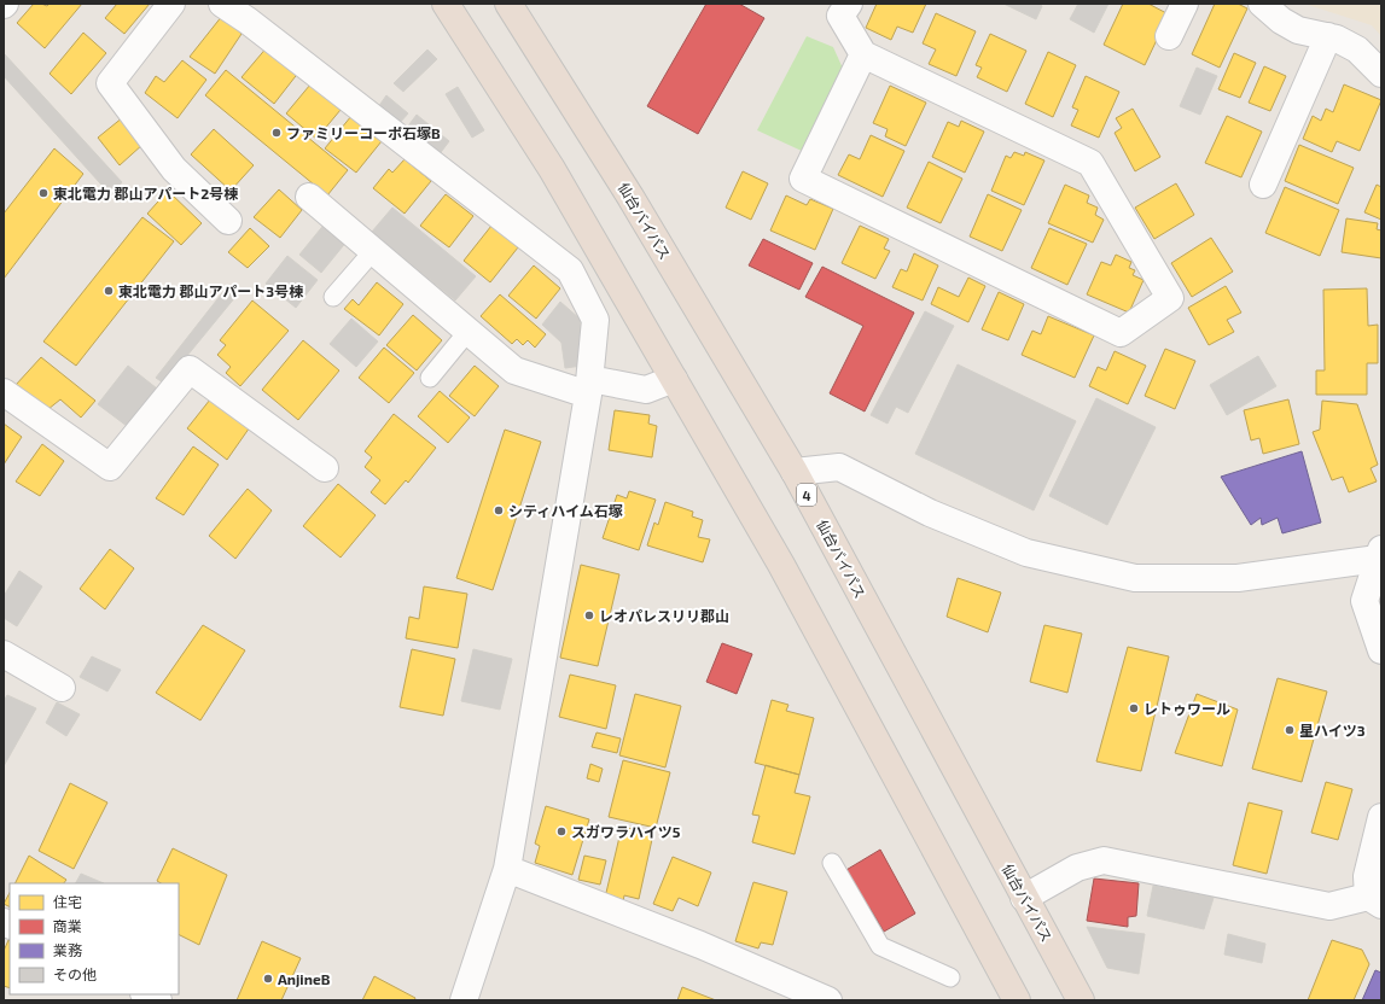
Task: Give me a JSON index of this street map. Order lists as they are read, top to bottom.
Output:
{
  "streets": {
    "highway": ["仙台バイパス", "4"]
  },
  "places": [
    "ファミリーコーポ石塚B",
    "東北電力 郡山アパート2号棟",
    "東北電力 郡山アパート3号棟",
    "シティハイム石塚",
    "レオパレスリリ郡山",
    "レトゥワール",
    "星ハイツ3",
    "スガワラハイツ5",
    "AnjineB"
  ],
  "legend": [
    "住宅",
    "商業",
    "業務",
    "その他"
  ]
}
